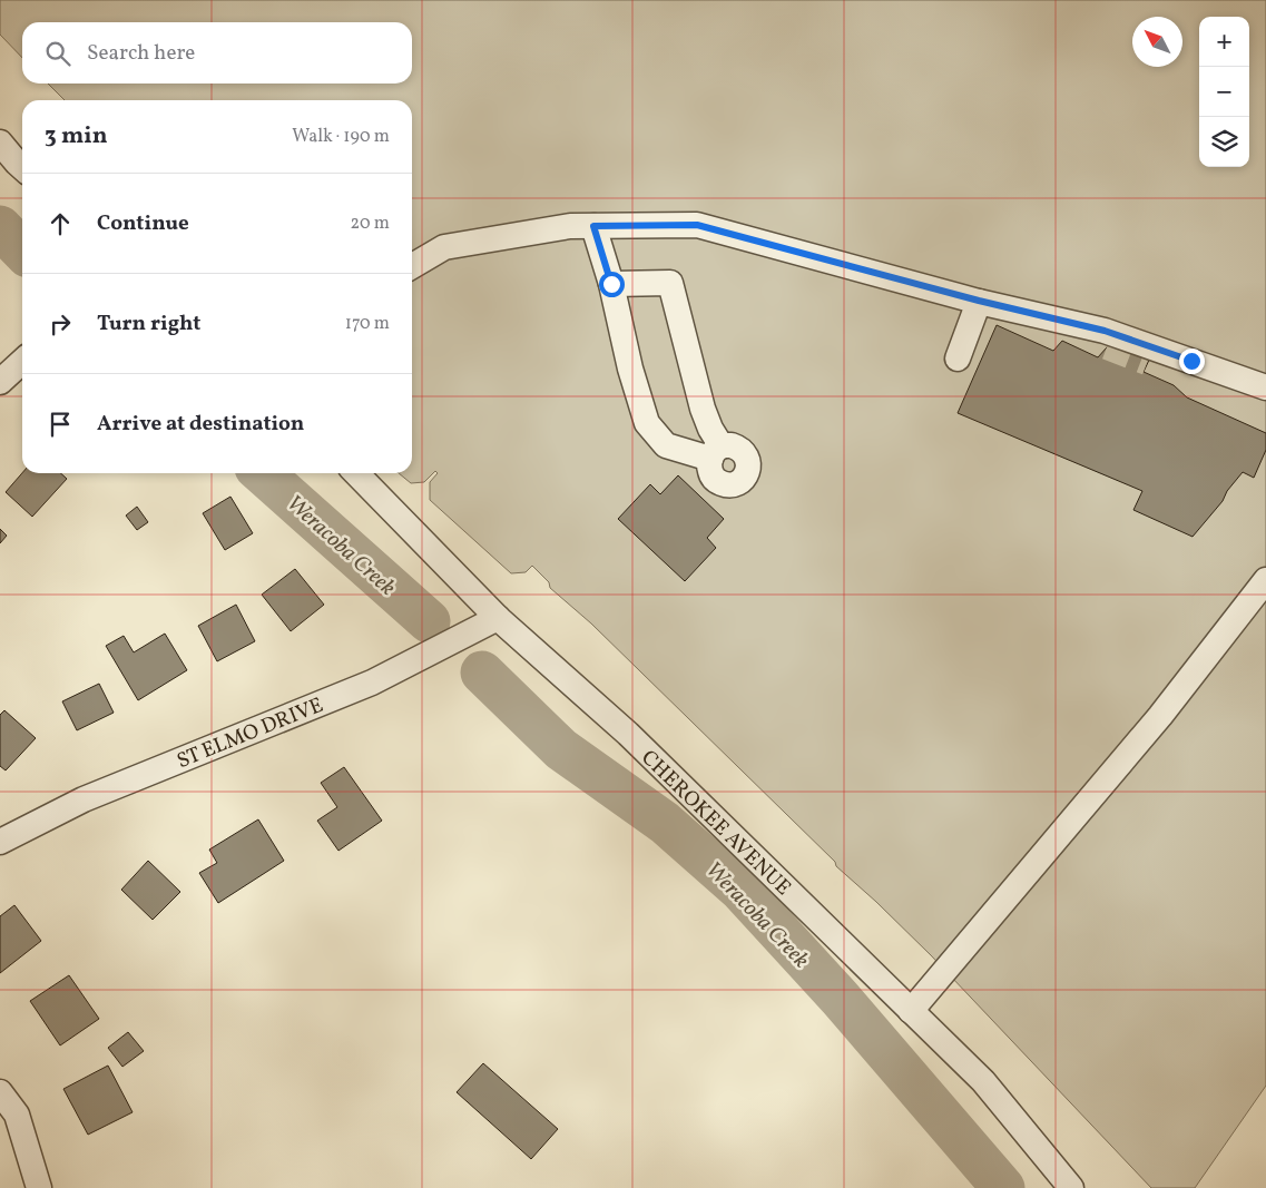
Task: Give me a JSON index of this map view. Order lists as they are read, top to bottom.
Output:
{
  "streets": {
    "street": ["ST ELMO DRIVE", "CHEROKEE AVENUE"]
  },
  "crossings": [
    ["ST ELMO DRIVE", "CHEROKEE AVENUE"]
  ],
  "water": ["Weracoba Creek"],
  "north": "top left",
  "page": {
    "map_buttons": ["+", "−"],
    "search": "Search here",
    "heading": ["3 min", "Walk · 190 m"],
    "list": [
      ["Continue", "20 m"],
      ["Turn right", "170 m"],
      "Arrive at destination"
    ]
  }
}
